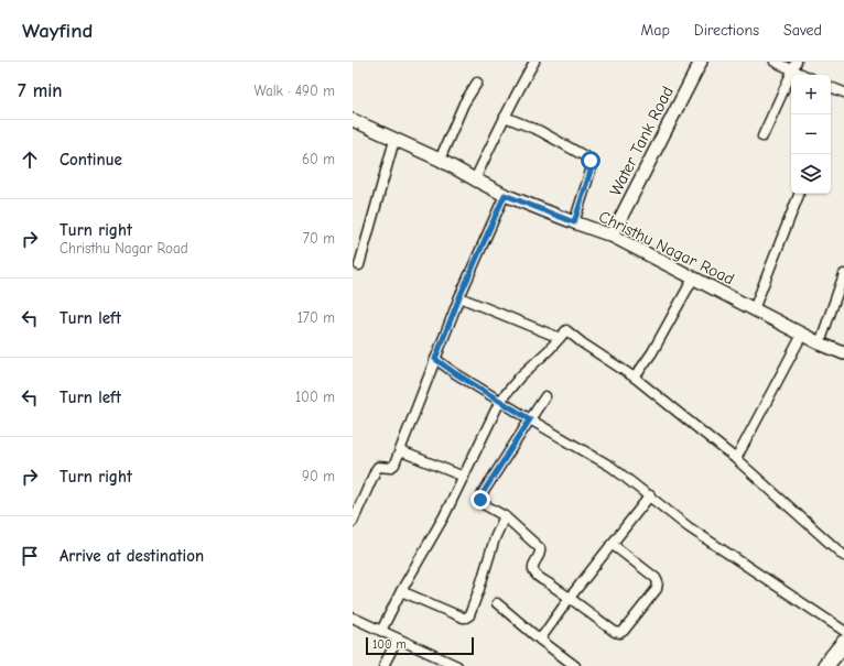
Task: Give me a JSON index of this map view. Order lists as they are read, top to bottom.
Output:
{
  "streets": {
    "street": ["Water Tank Road", "Christhu Nagar Road"]
  },
  "crossings": [
    ["Water Tank Road", "Christhu Nagar Road"]
  ],
  "scale_bar": "100 m",
  "page": {
    "header": "Wayfind",
    "nav": ["Map", "Directions", "Saved"],
    "heading": ["7 min", "Walk · 490 m"],
    "map_buttons": ["+", "−"],
    "list": [
      ["Continue", "60 m"],
      ["Turn right", "Christhu Nagar Road", "70 m"],
      ["Turn left", "170 m"],
      ["Turn left", "100 m"],
      ["Turn right", "90 m"],
      "Arrive at destination"
    ],
    "scale": "100 m"
  }
}
